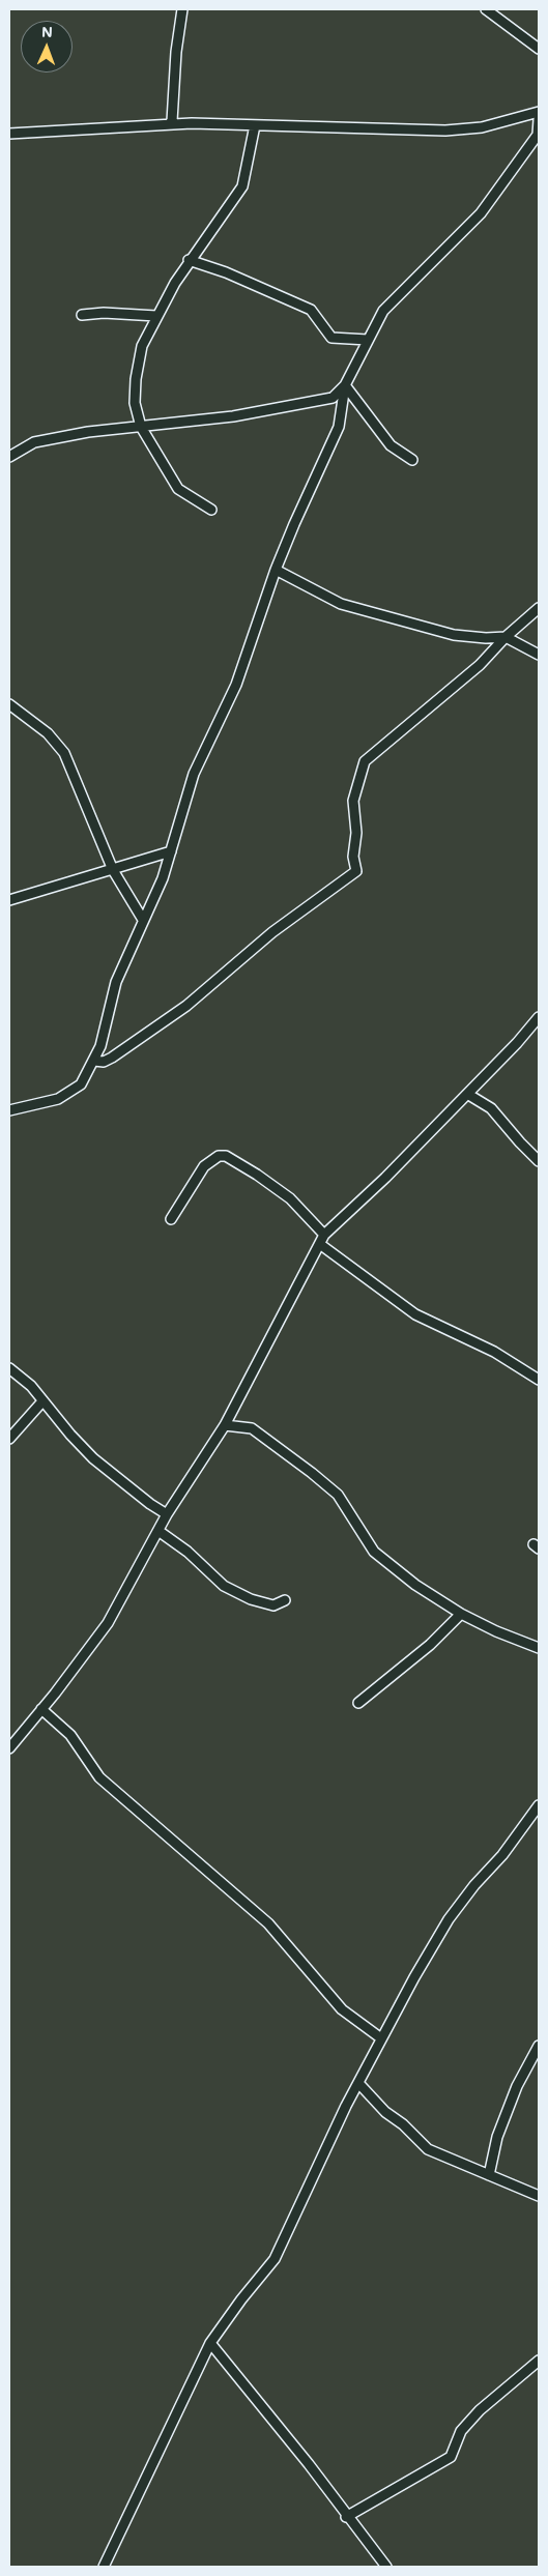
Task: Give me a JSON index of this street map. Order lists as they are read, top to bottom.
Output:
{
  "north": "top"
}
